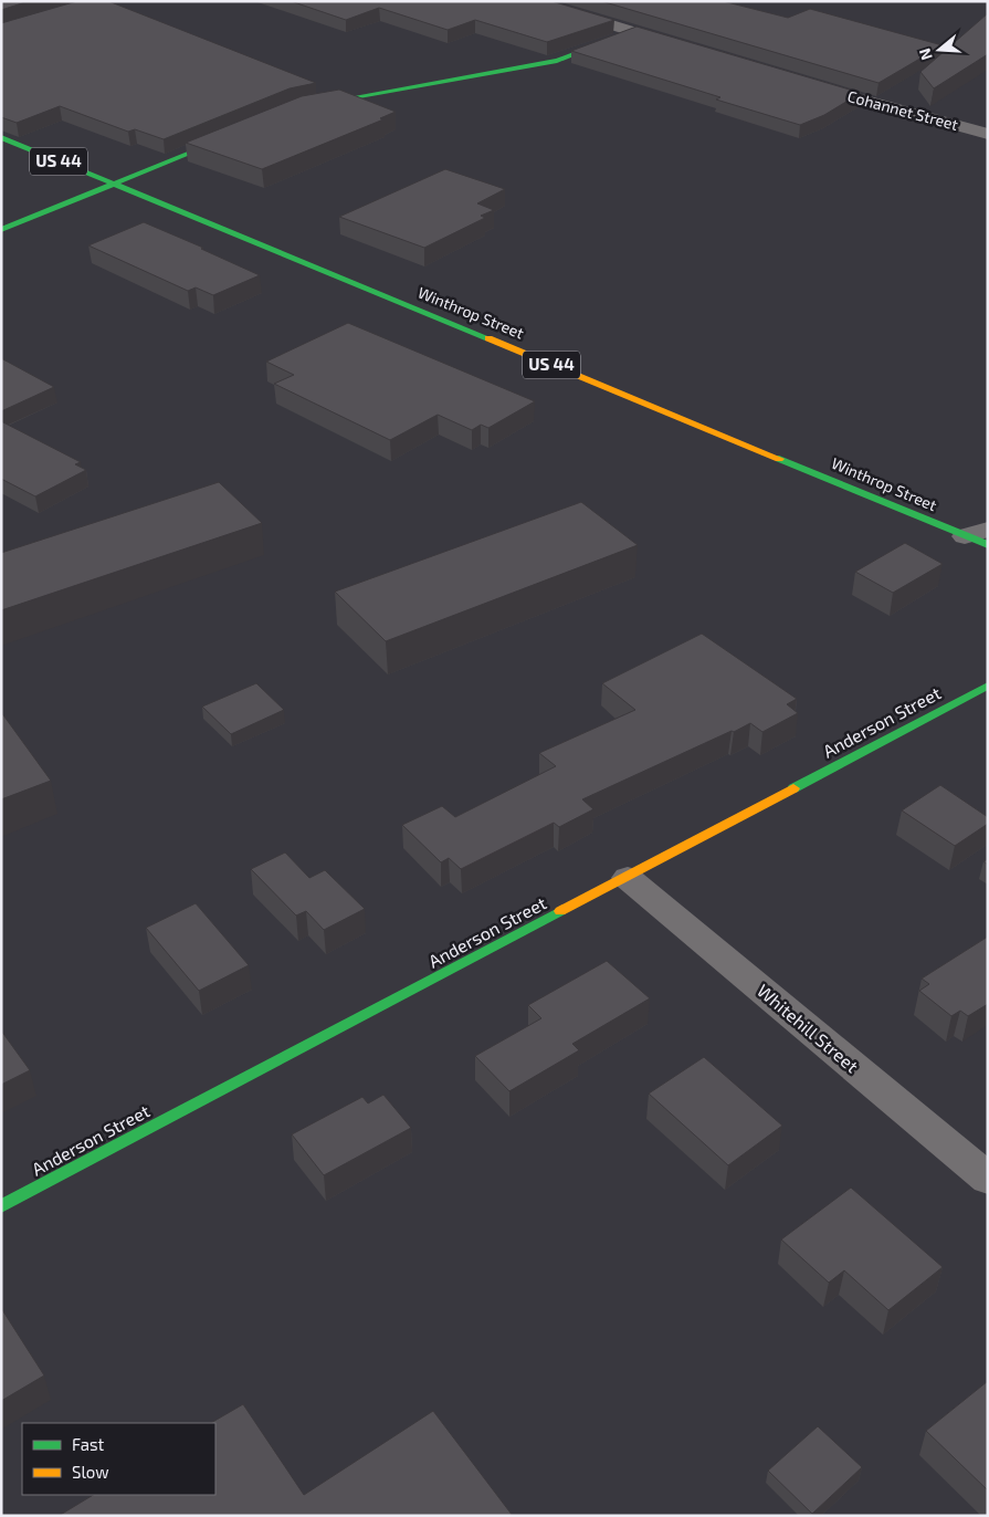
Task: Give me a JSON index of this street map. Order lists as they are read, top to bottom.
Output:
{
  "streets": {
    "main road": ["US 44", "Winthrop Street", "Anderson Street"],
    "street": ["Cohannet Street", "Whitehill Street"]
  },
  "crossings": [
    ["Anderson Street", "Whitehill Street"]
  ],
  "legend": ["Fast", "Slow"],
  "north": "left"
}
